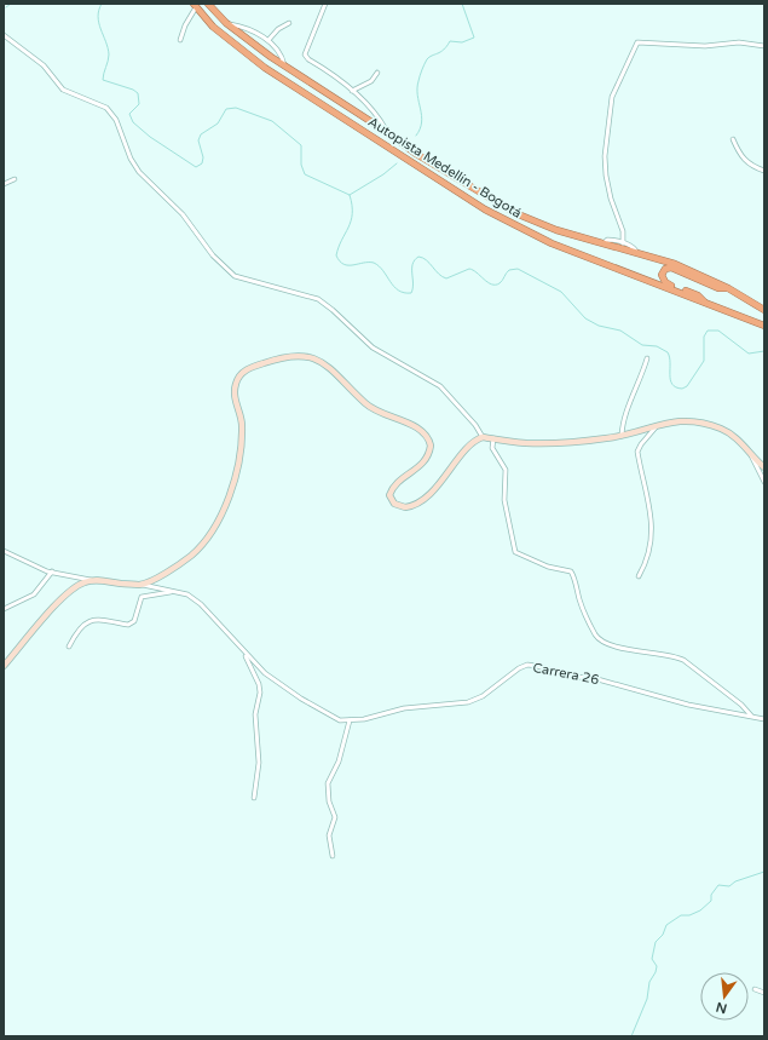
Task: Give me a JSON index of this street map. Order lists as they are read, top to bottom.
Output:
{
  "streets": {
    "highway": ["Autopista Medellín - Bogotá"],
    "street": ["Carrera 26"]
  },
  "north": "bottom"
}
